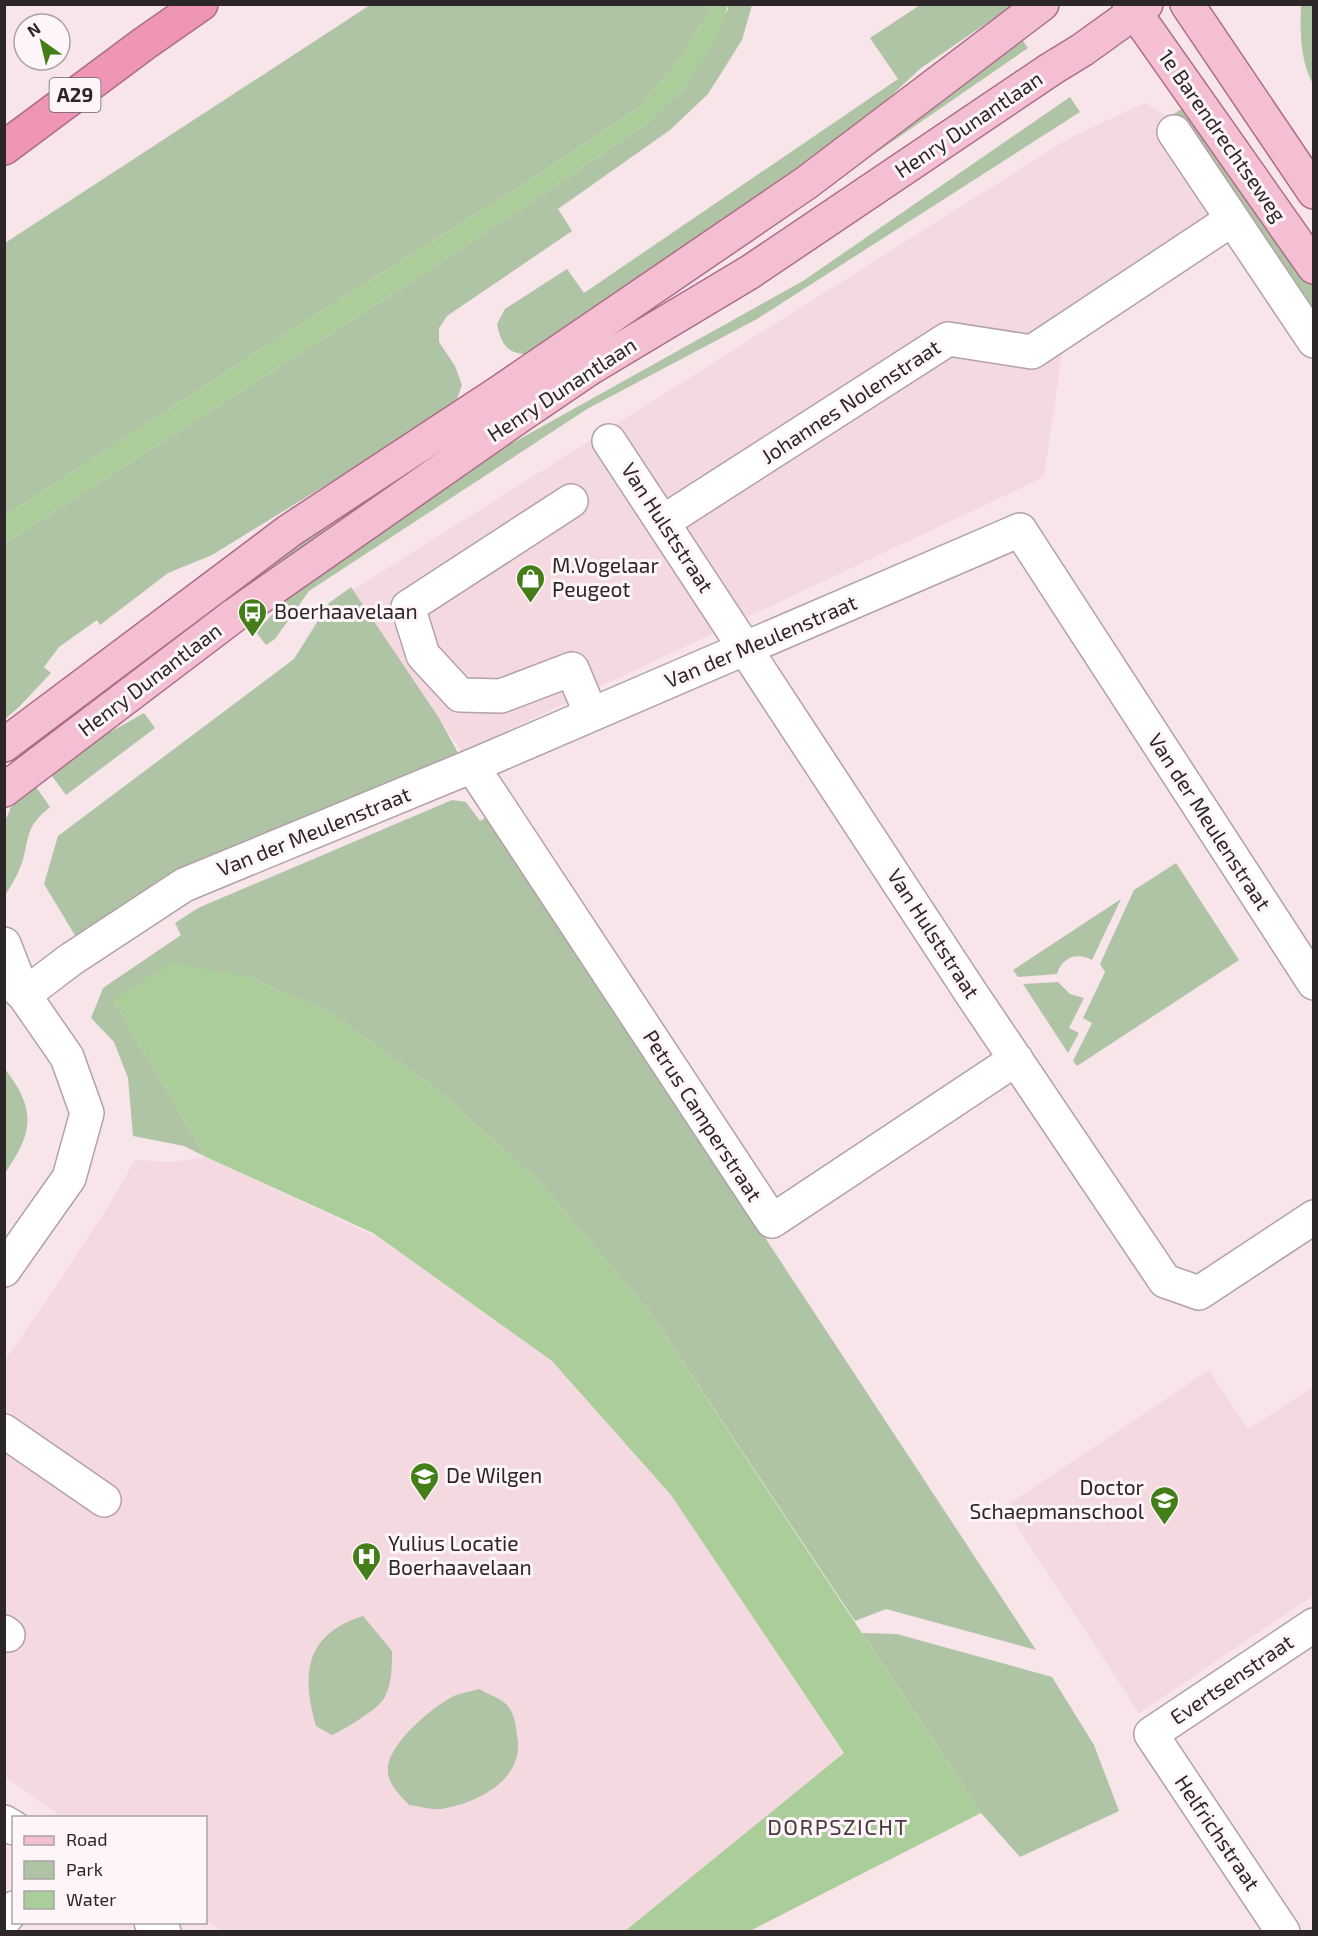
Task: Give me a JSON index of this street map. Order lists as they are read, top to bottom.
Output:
{
  "streets": {
    "highway": ["A29"],
    "main road": ["Henry Dunantlaan", "1e Barendrechtseweg"],
    "street": [
      "Johannes Nolenstraat",
      "Van Hulststraat",
      "Van der Meulenstraat",
      "Petrus Camperstraat",
      "Evertsenstraat",
      "Helfrichstraat"
    ]
  },
  "crossings": [
    ["Henry Dunantlaan", "1e Barendrechtseweg"],
    ["1e Barendrechtseweg", "Johannes Nolenstraat"],
    ["Johannes Nolenstraat", "Van Hulststraat"],
    ["Van Hulststraat", "Van der Meulenstraat"],
    ["Van Hulststraat", "Petrus Camperstraat"],
    ["Van der Meulenstraat", "Petrus Camperstraat"],
    ["Evertsenstraat", "Helfrichstraat"]
  ],
  "districts": ["DORPSZICHT"],
  "places": {
    "shop": ["M.Vogelaar Peugeot"],
    "bus stop": ["Boerhaavelaan"],
    "school or university": ["De Wilgen", "Doctor Schaepmanschool"],
    "hospital": ["Yulius Locatie Boerhaavelaan"]
  },
  "legend": ["Road", "Park", "Water"],
  "north": "top left"
}
